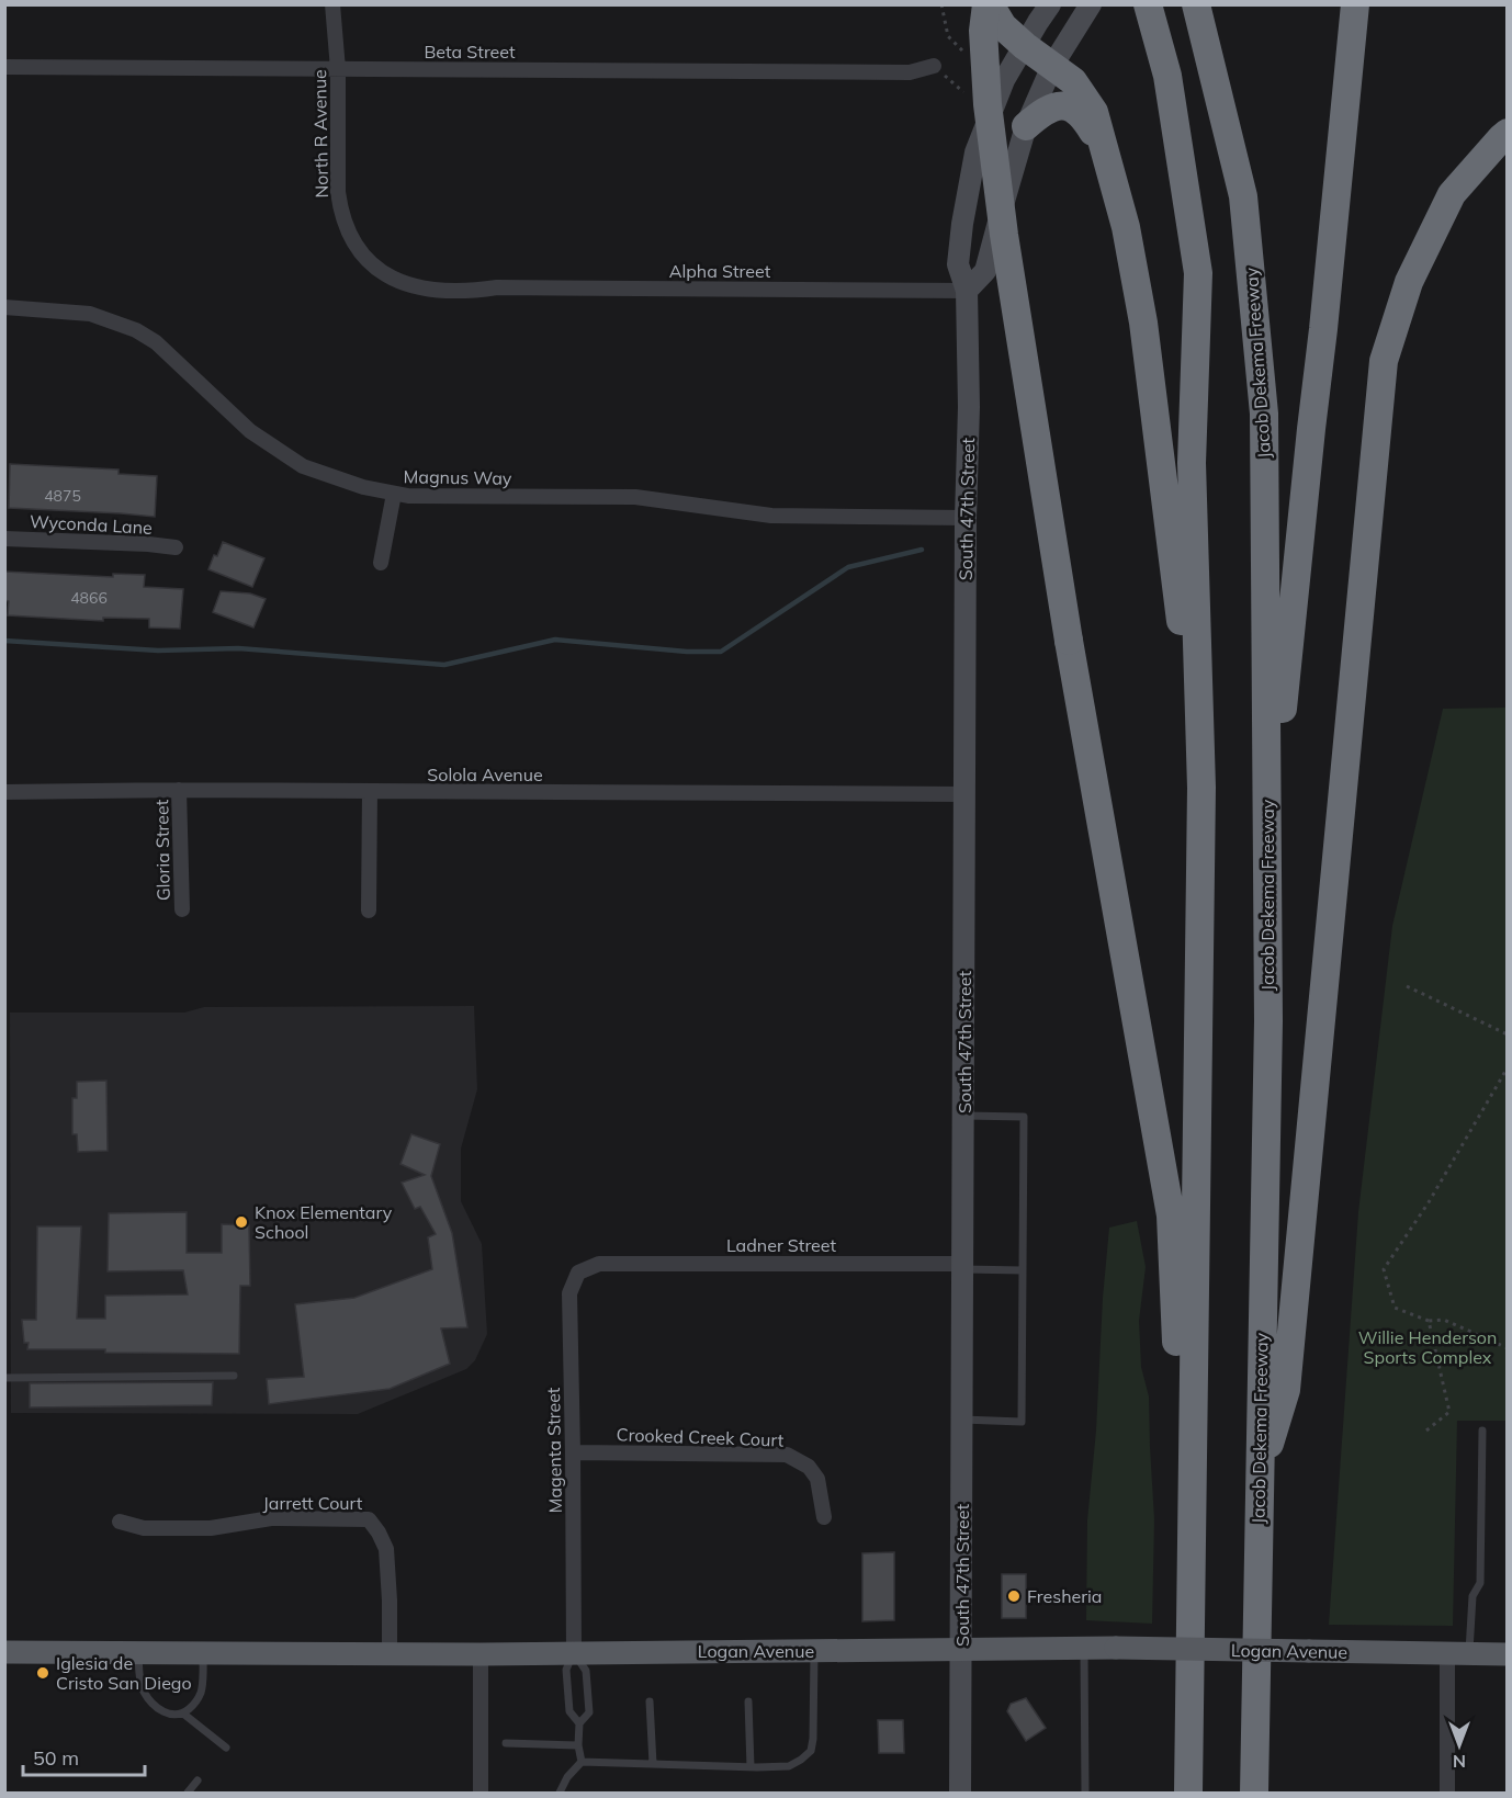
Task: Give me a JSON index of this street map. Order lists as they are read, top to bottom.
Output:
{
  "streets": {
    "highway": ["Jacob Dekema Freeway"],
    "main road": ["South 47th Street", "Logan Avenue"],
    "street": [
      "Beta Street",
      "North R Avenue",
      "Alpha Street",
      "Magnus Way",
      "Wyconda Lane",
      "Solola Avenue",
      "Gloria Street",
      "Ladner Street",
      "Crooked Creek Court",
      "Magenta Street",
      "Jarrett Court"
    ]
  },
  "crossings": [
    ["Beta Street", "North R Avenue"],
    ["North R Avenue", "Alpha Street"],
    ["Alpha Street", "South 47th Street"],
    ["Magnus Way", "South 47th Street"],
    ["South 47th Street", "Solola Avenue"],
    ["South 47th Street", "Ladner Street"],
    ["South 47th Street", "Logan Avenue"],
    ["Solola Avenue", "Gloria Street"],
    ["Ladner Street", "Magenta Street"],
    ["Crooked Creek Court", "Magenta Street"],
    ["Magenta Street", "Logan Avenue"],
    ["Jarrett Court", "Logan Avenue"]
  ],
  "parks": ["Willie Henderson Sports Complex"],
  "places": ["Knox Elementary School", "Fresheria", "Iglesia de Cristo San Diego"],
  "house_numbers": ["4875", "4866"],
  "scale_bar": "50 m",
  "north": "bottom"
}
